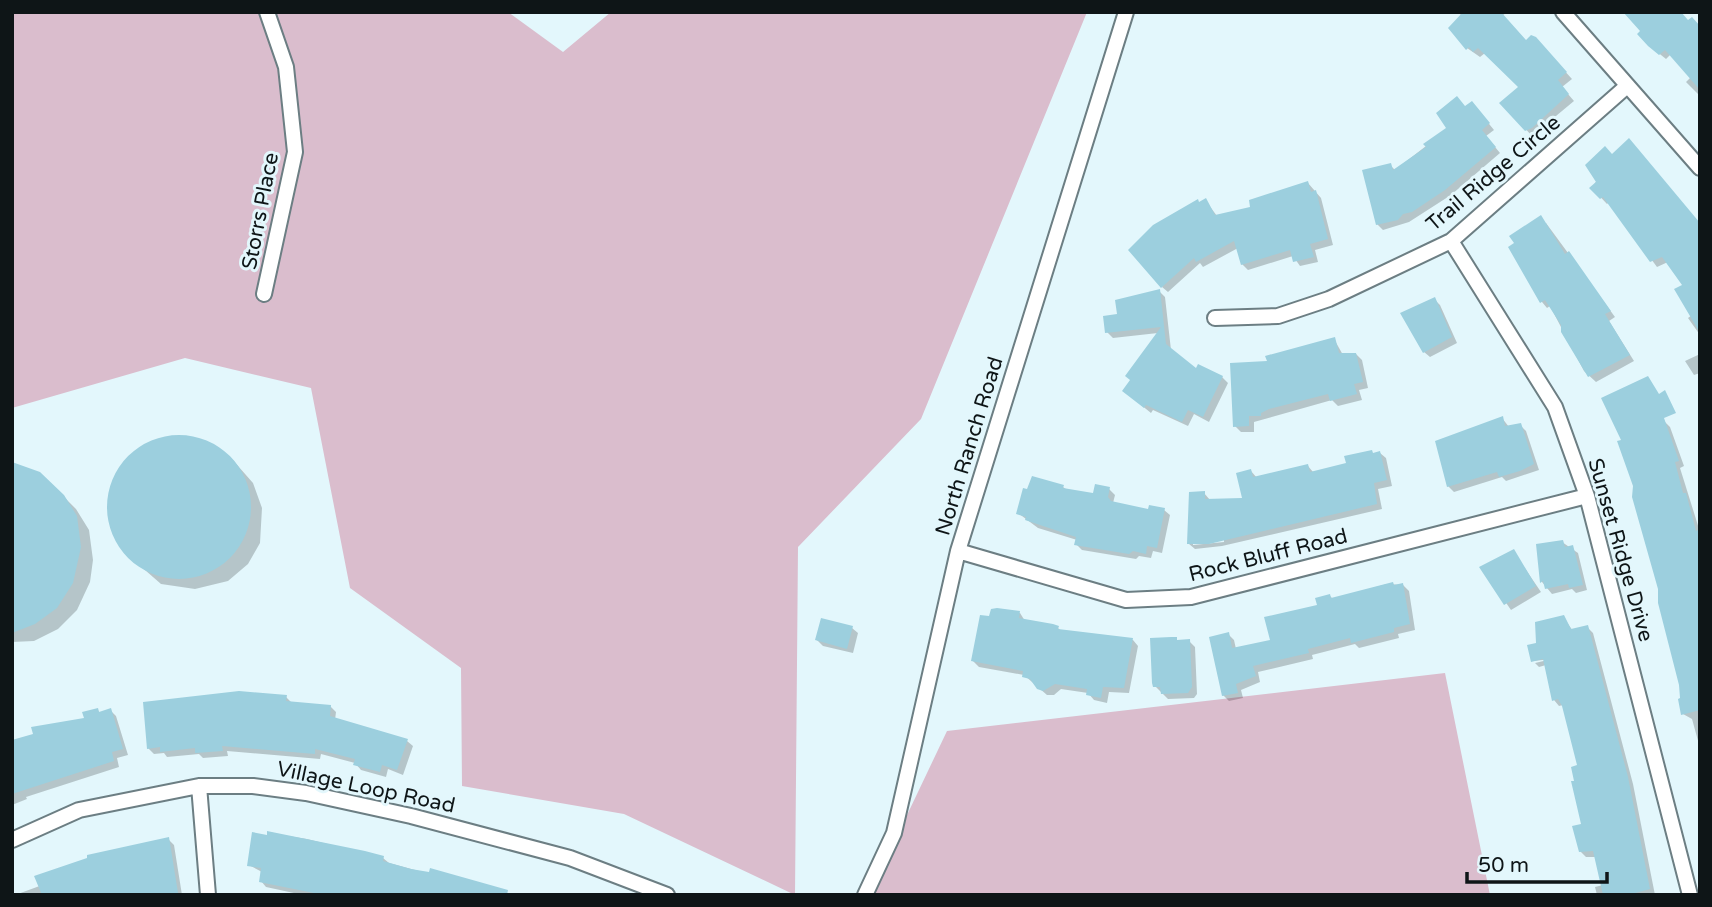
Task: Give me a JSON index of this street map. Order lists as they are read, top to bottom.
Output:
{
  "streets": {
    "street": [
      "Trail Ridge Circle",
      "Storrs Place",
      "North Ranch Road",
      "Sunset Ridge Drive",
      "Rock Bluff Road",
      "Village Loop Road"
    ]
  },
  "crossings": [
    ["Trail Ridge Circle", "Sunset Ridge Drive"],
    ["North Ranch Road", "Rock Bluff Road"],
    ["Sunset Ridge Drive", "Rock Bluff Road"]
  ],
  "scale_bar": "50 m"
}
